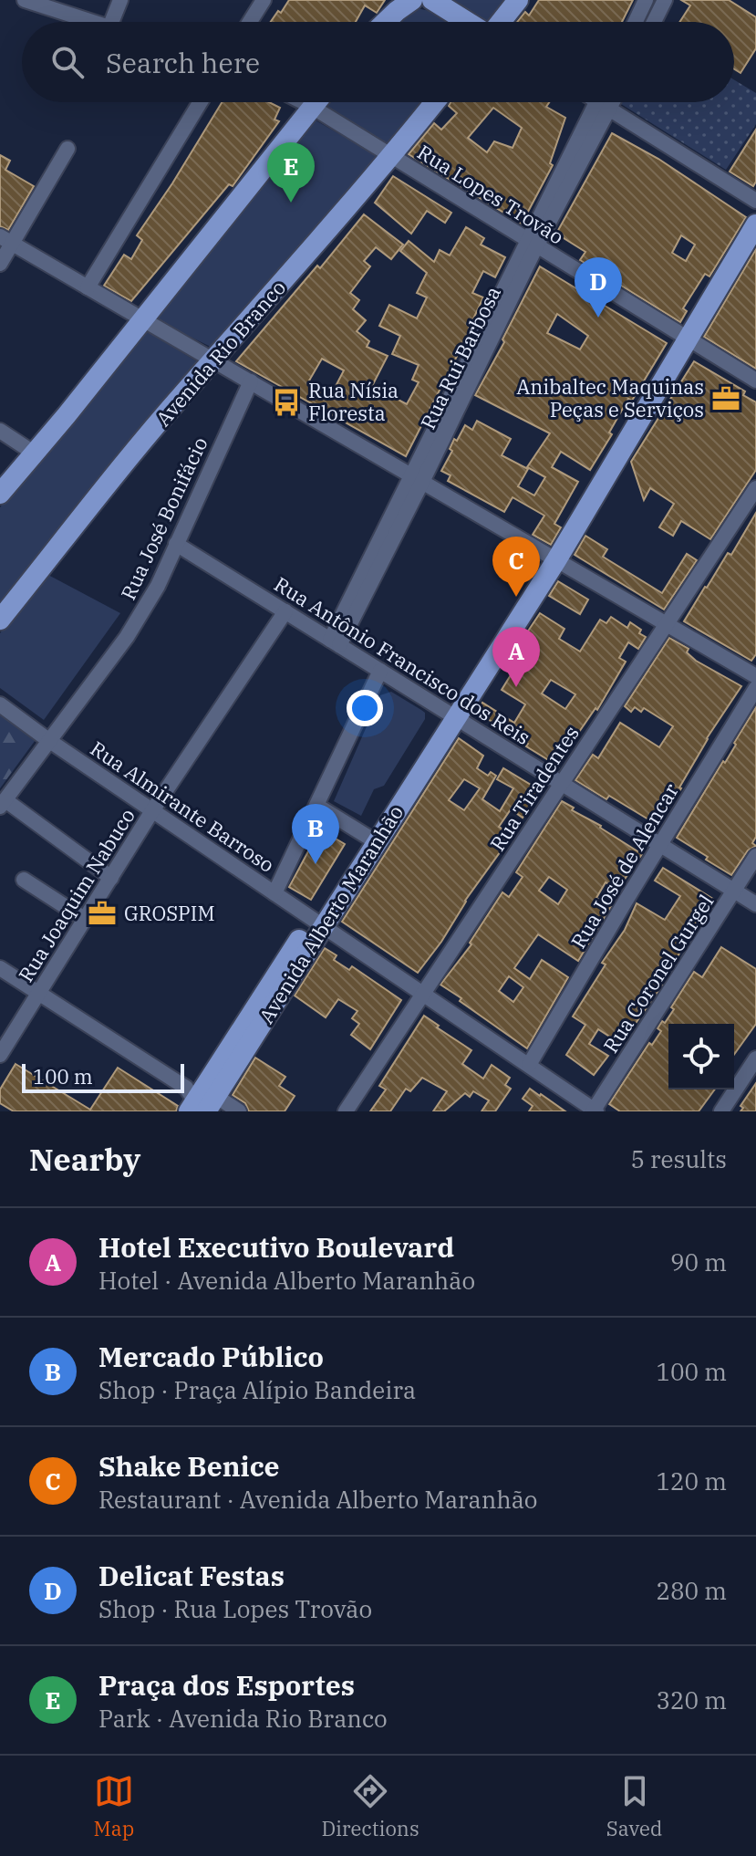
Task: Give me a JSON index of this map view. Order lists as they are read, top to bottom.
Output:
{
  "streets": {
    "main road": ["Avenida Rio Branco", "Avenida Alberto Maranhão"],
    "street": [
      "Rua Lopes Trovão",
      "Rua Rui Barbosa",
      "Rua José Bonifácio",
      "Rua Antônio Francisco dos Reis",
      "Rua Tiradentes",
      "Rua Almirante Barroso",
      "Rua José de Alencar",
      "Rua Joaquim Nabuco",
      "Rua Coronel Gurgel"
    ]
  },
  "crossings": [
    ["Rua Lopes Trovão", "Avenida Rio Branco"],
    ["Rua Lopes Trovão", "Rua Rui Barbosa"],
    ["Rua Lopes Trovão", "Avenida Alberto Maranhão"],
    ["Rua Rui Barbosa", "Rua Antônio Francisco dos Reis"],
    ["Rua José Bonifácio", "Rua Antônio Francisco dos Reis"],
    ["Rua José Bonifácio", "Rua Almirante Barroso"],
    ["Rua Antônio Francisco dos Reis", "Rua Tiradentes"],
    ["Rua Antônio Francisco dos Reis", "Rua José de Alencar"],
    ["Rua Antônio Francisco dos Reis", "Rua Joaquim Nabuco"],
    ["Rua Antônio Francisco dos Reis", "Avenida Alberto Maranhão"],
    ["Rua Antônio Francisco dos Reis", "Rua Coronel Gurgel"],
    ["Rua Tiradentes", "Rua Almirante Barroso"],
    ["Rua Almirante Barroso", "Rua José de Alencar"],
    ["Rua Almirante Barroso", "Rua Joaquim Nabuco"],
    ["Rua Almirante Barroso", "Avenida Alberto Maranhão"],
    ["Rua Almirante Barroso", "Rua Coronel Gurgel"]
  ],
  "places": {
    "office": ["Anibaltec Maquinas Peças e Serviços", "GROSPIM"],
    "bus stop": ["Rua Nísia Floresta"]
  },
  "scale_bar": "100 m",
  "page": {
    "search": "Search here",
    "pins": [
      "E",
      "D",
      "C",
      "A",
      "B"
    ],
    "scale": "100 m",
    "heading": ["Nearby", "5 results"],
    "list": [
      {
        "mark": "A",
        "name": "Hotel Executivo Boulevard",
        "note": "Hotel · Avenida Alberto Maranhão",
        "value": "90 m"
      },
      {
        "mark": "B",
        "name": "Mercado Público",
        "note": "Shop · Praça Alípio Bandeira",
        "value": "100 m"
      },
      {
        "mark": "C",
        "name": "Shake Benice",
        "note": "Restaurant · Avenida Alberto Maranhão",
        "value": "120 m"
      },
      {
        "mark": "D",
        "name": "Delicat Festas",
        "note": "Shop · Rua Lopes Trovão",
        "value": "280 m"
      },
      {
        "mark": "E",
        "name": "Praça dos Esportes",
        "note": "Park · Avenida Rio Branco",
        "value": "320 m"
      }
    ],
    "nav": ["Map", "Directions", "Saved"]
  }
}
